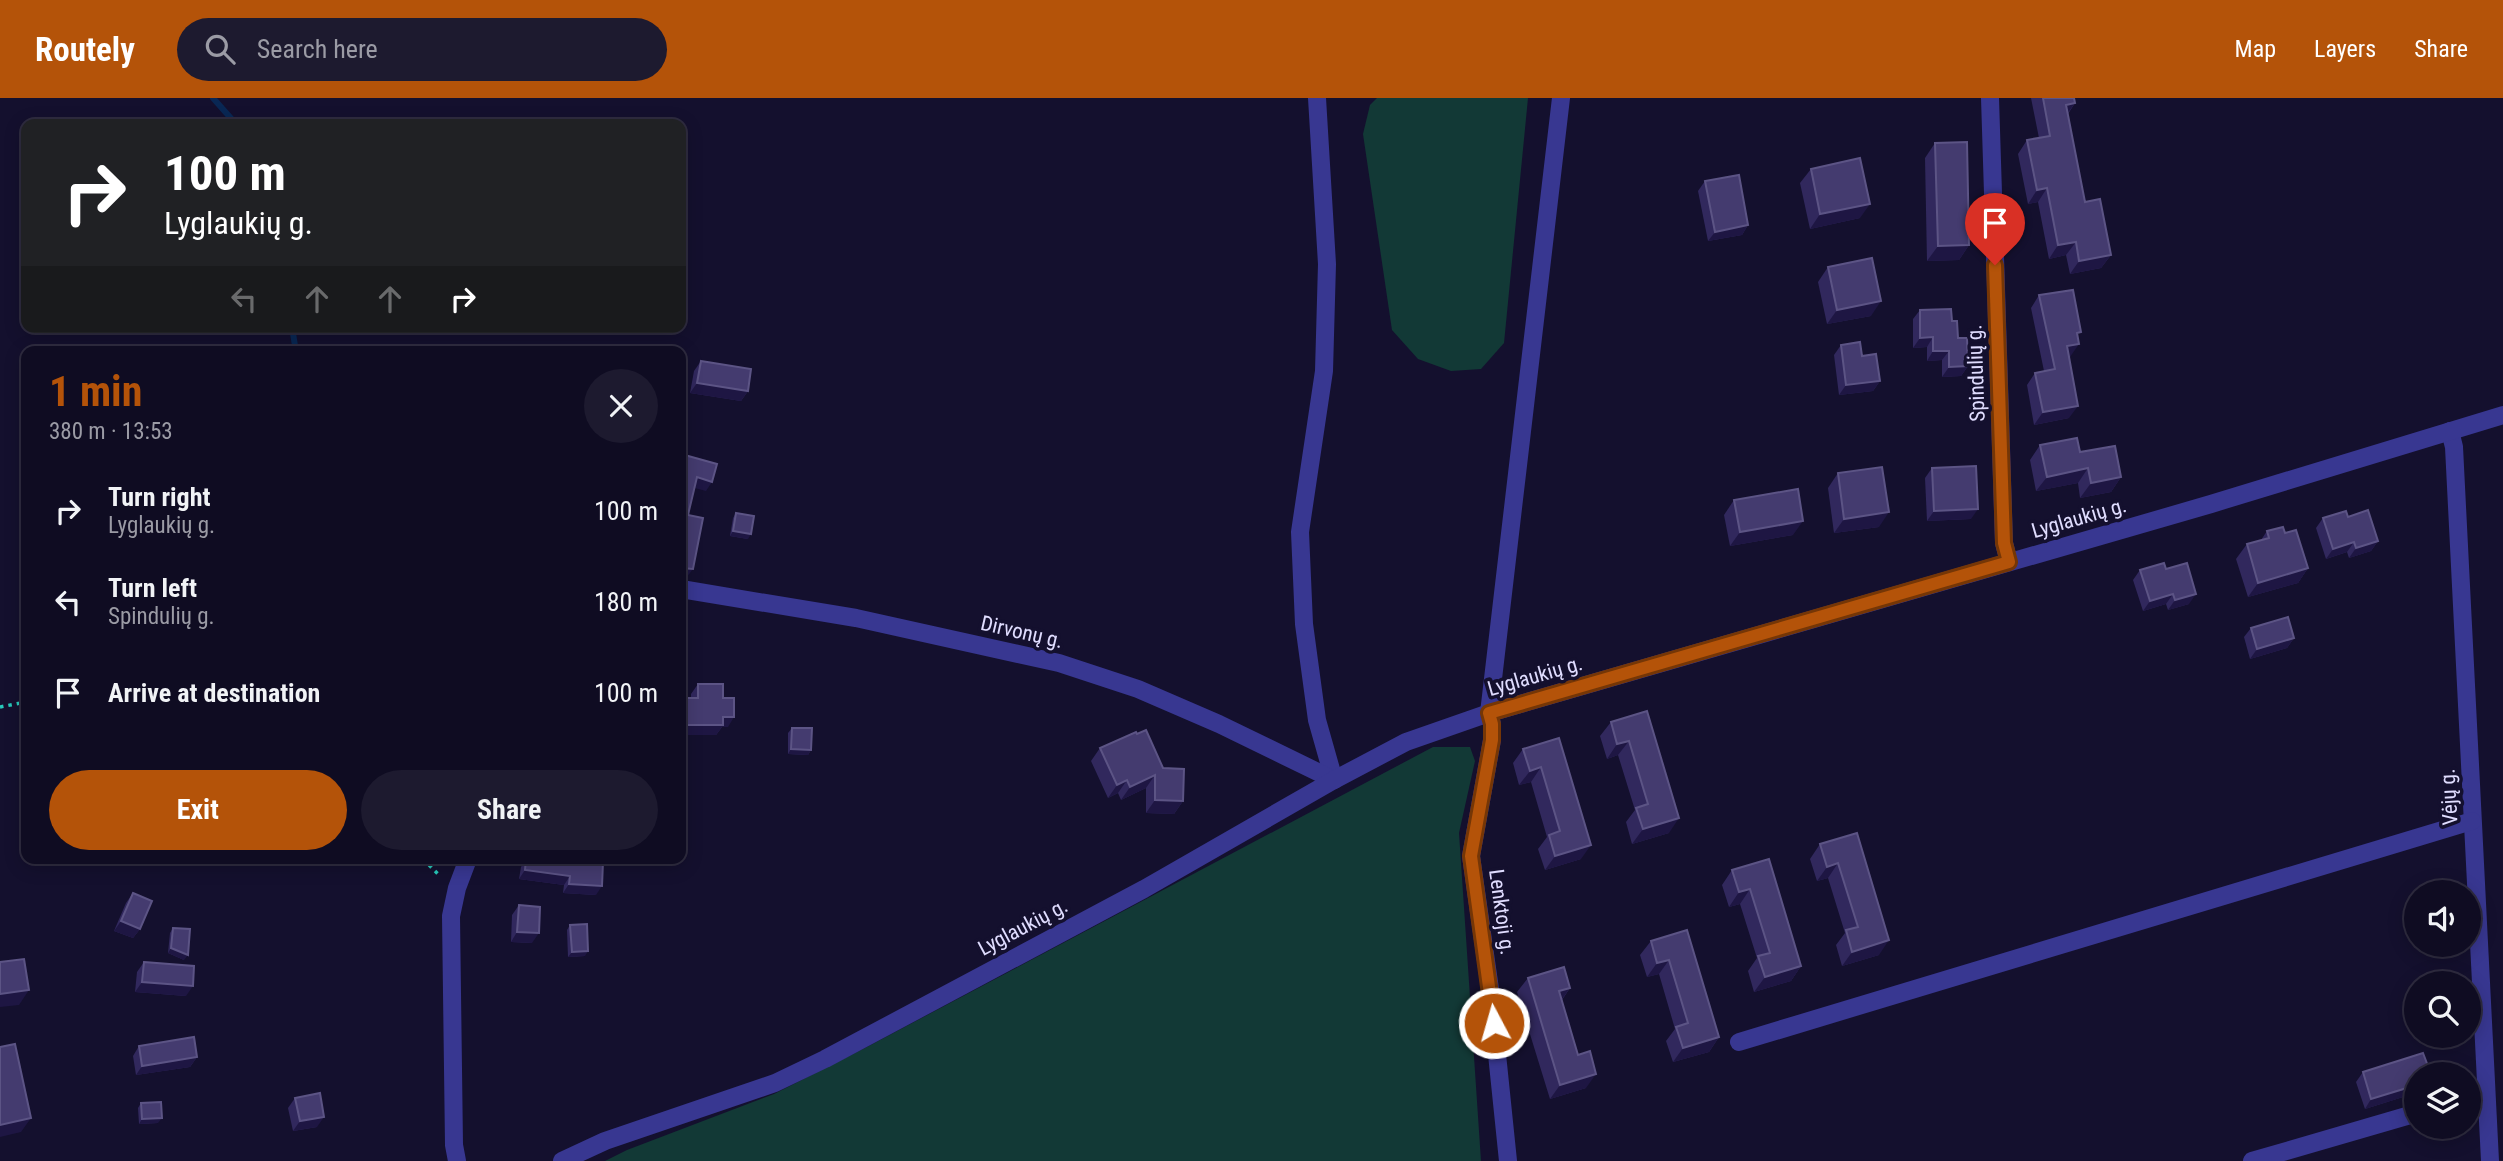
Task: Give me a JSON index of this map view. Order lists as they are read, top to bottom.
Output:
{
  "streets": {
    "street": [
      "Spindulių g.",
      "Lyglaukių g.",
      "Dirvonų g.",
      "Vėjų g.",
      "Lenktoji g."
    ]
  },
  "crossings": [
    ["Spindulių g.", "Lyglaukių g."],
    ["Lyglaukių g.", "Dirvonų g."],
    ["Lyglaukių g.", "Vėjų g."],
    ["Lyglaukių g.", "Lenktoji g."]
  ],
  "page": {
    "header": "Routely",
    "search": "Search here",
    "nav": ["Map", "Layers", "Share"],
    "turn": ["100 m", "Lyglaukių g."],
    "heading": ["1 min", "380 m · 13:53"],
    "list": [
      {
        "name": "Turn right",
        "note": "Lyglaukių g.",
        "value": "100 m"
      },
      {
        "name": "Turn left",
        "note": "Spindulių g.",
        "value": "180 m"
      },
      {
        "name": "Arrive at destination",
        "value": "100 m"
      }
    ],
    "buttons": ["Exit", "Share"]
  }
}
